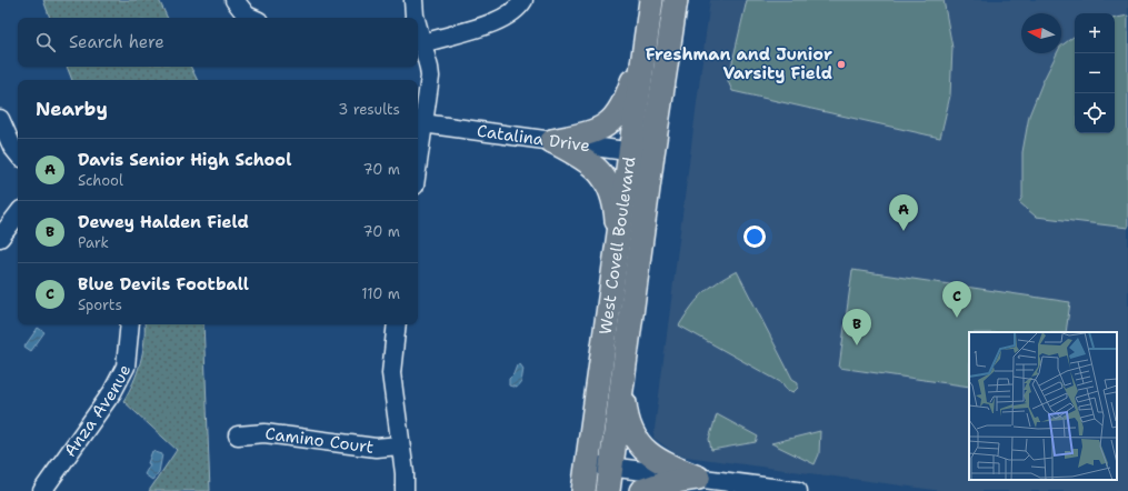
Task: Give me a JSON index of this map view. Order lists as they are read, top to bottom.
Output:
{
  "streets": {
    "main road": ["West Covell Boulevard"],
    "street": ["Catalina Drive", "Anza Avenue", "Camino Court"]
  },
  "crossings": [
    ["Catalina Drive", "West Covell Boulevard"]
  ],
  "places": ["Freshman and Junior Varsity Field"],
  "north": "left",
  "page": {
    "map_buttons": ["+", "−"],
    "search": "Search here",
    "heading": ["Nearby", "3 results"],
    "list": [
      {
        "mark": "A",
        "name": "Davis Senior High School",
        "note": "School",
        "value": "70 m"
      },
      {
        "mark": "B",
        "name": "Dewey Halden Field",
        "note": "Park",
        "value": "70 m"
      },
      {
        "mark": "C",
        "name": "Blue Devils Football",
        "note": "Sports",
        "value": "110 m"
      }
    ],
    "pins": ["A", "C", "B"]
  }
}
